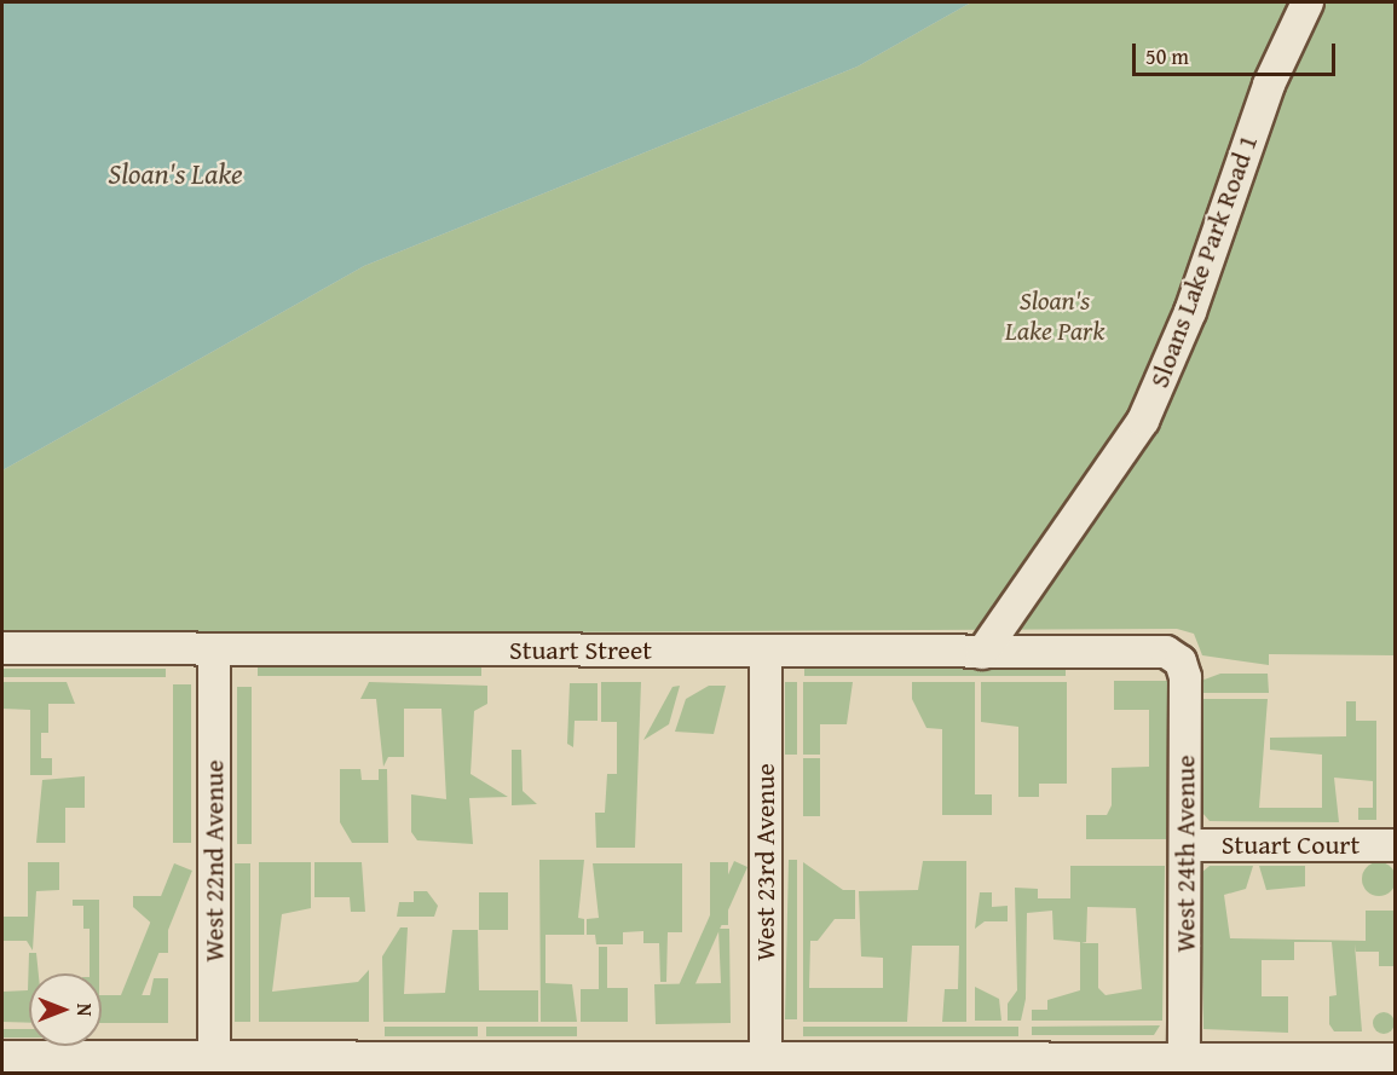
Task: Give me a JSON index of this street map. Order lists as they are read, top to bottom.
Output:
{
  "streets": {
    "street": [
      "Sloans Lake Park Road 1",
      "Stuart Street",
      "Stuart Court",
      "West 24th Avenue",
      "West 22nd Avenue",
      "West 23rd Avenue"
    ]
  },
  "crossings": [
    ["Sloans Lake Park Road 1", "Stuart Street"],
    ["Stuart Street", "West 24th Avenue"],
    ["Stuart Street", "West 22nd Avenue"],
    ["Stuart Street", "West 23rd Avenue"],
    ["Stuart Court", "West 24th Avenue"]
  ],
  "water": ["Sloan's Lake"],
  "parks": ["Sloan's Lake Park"],
  "scale_bar": "50 m",
  "north": "right"
}
